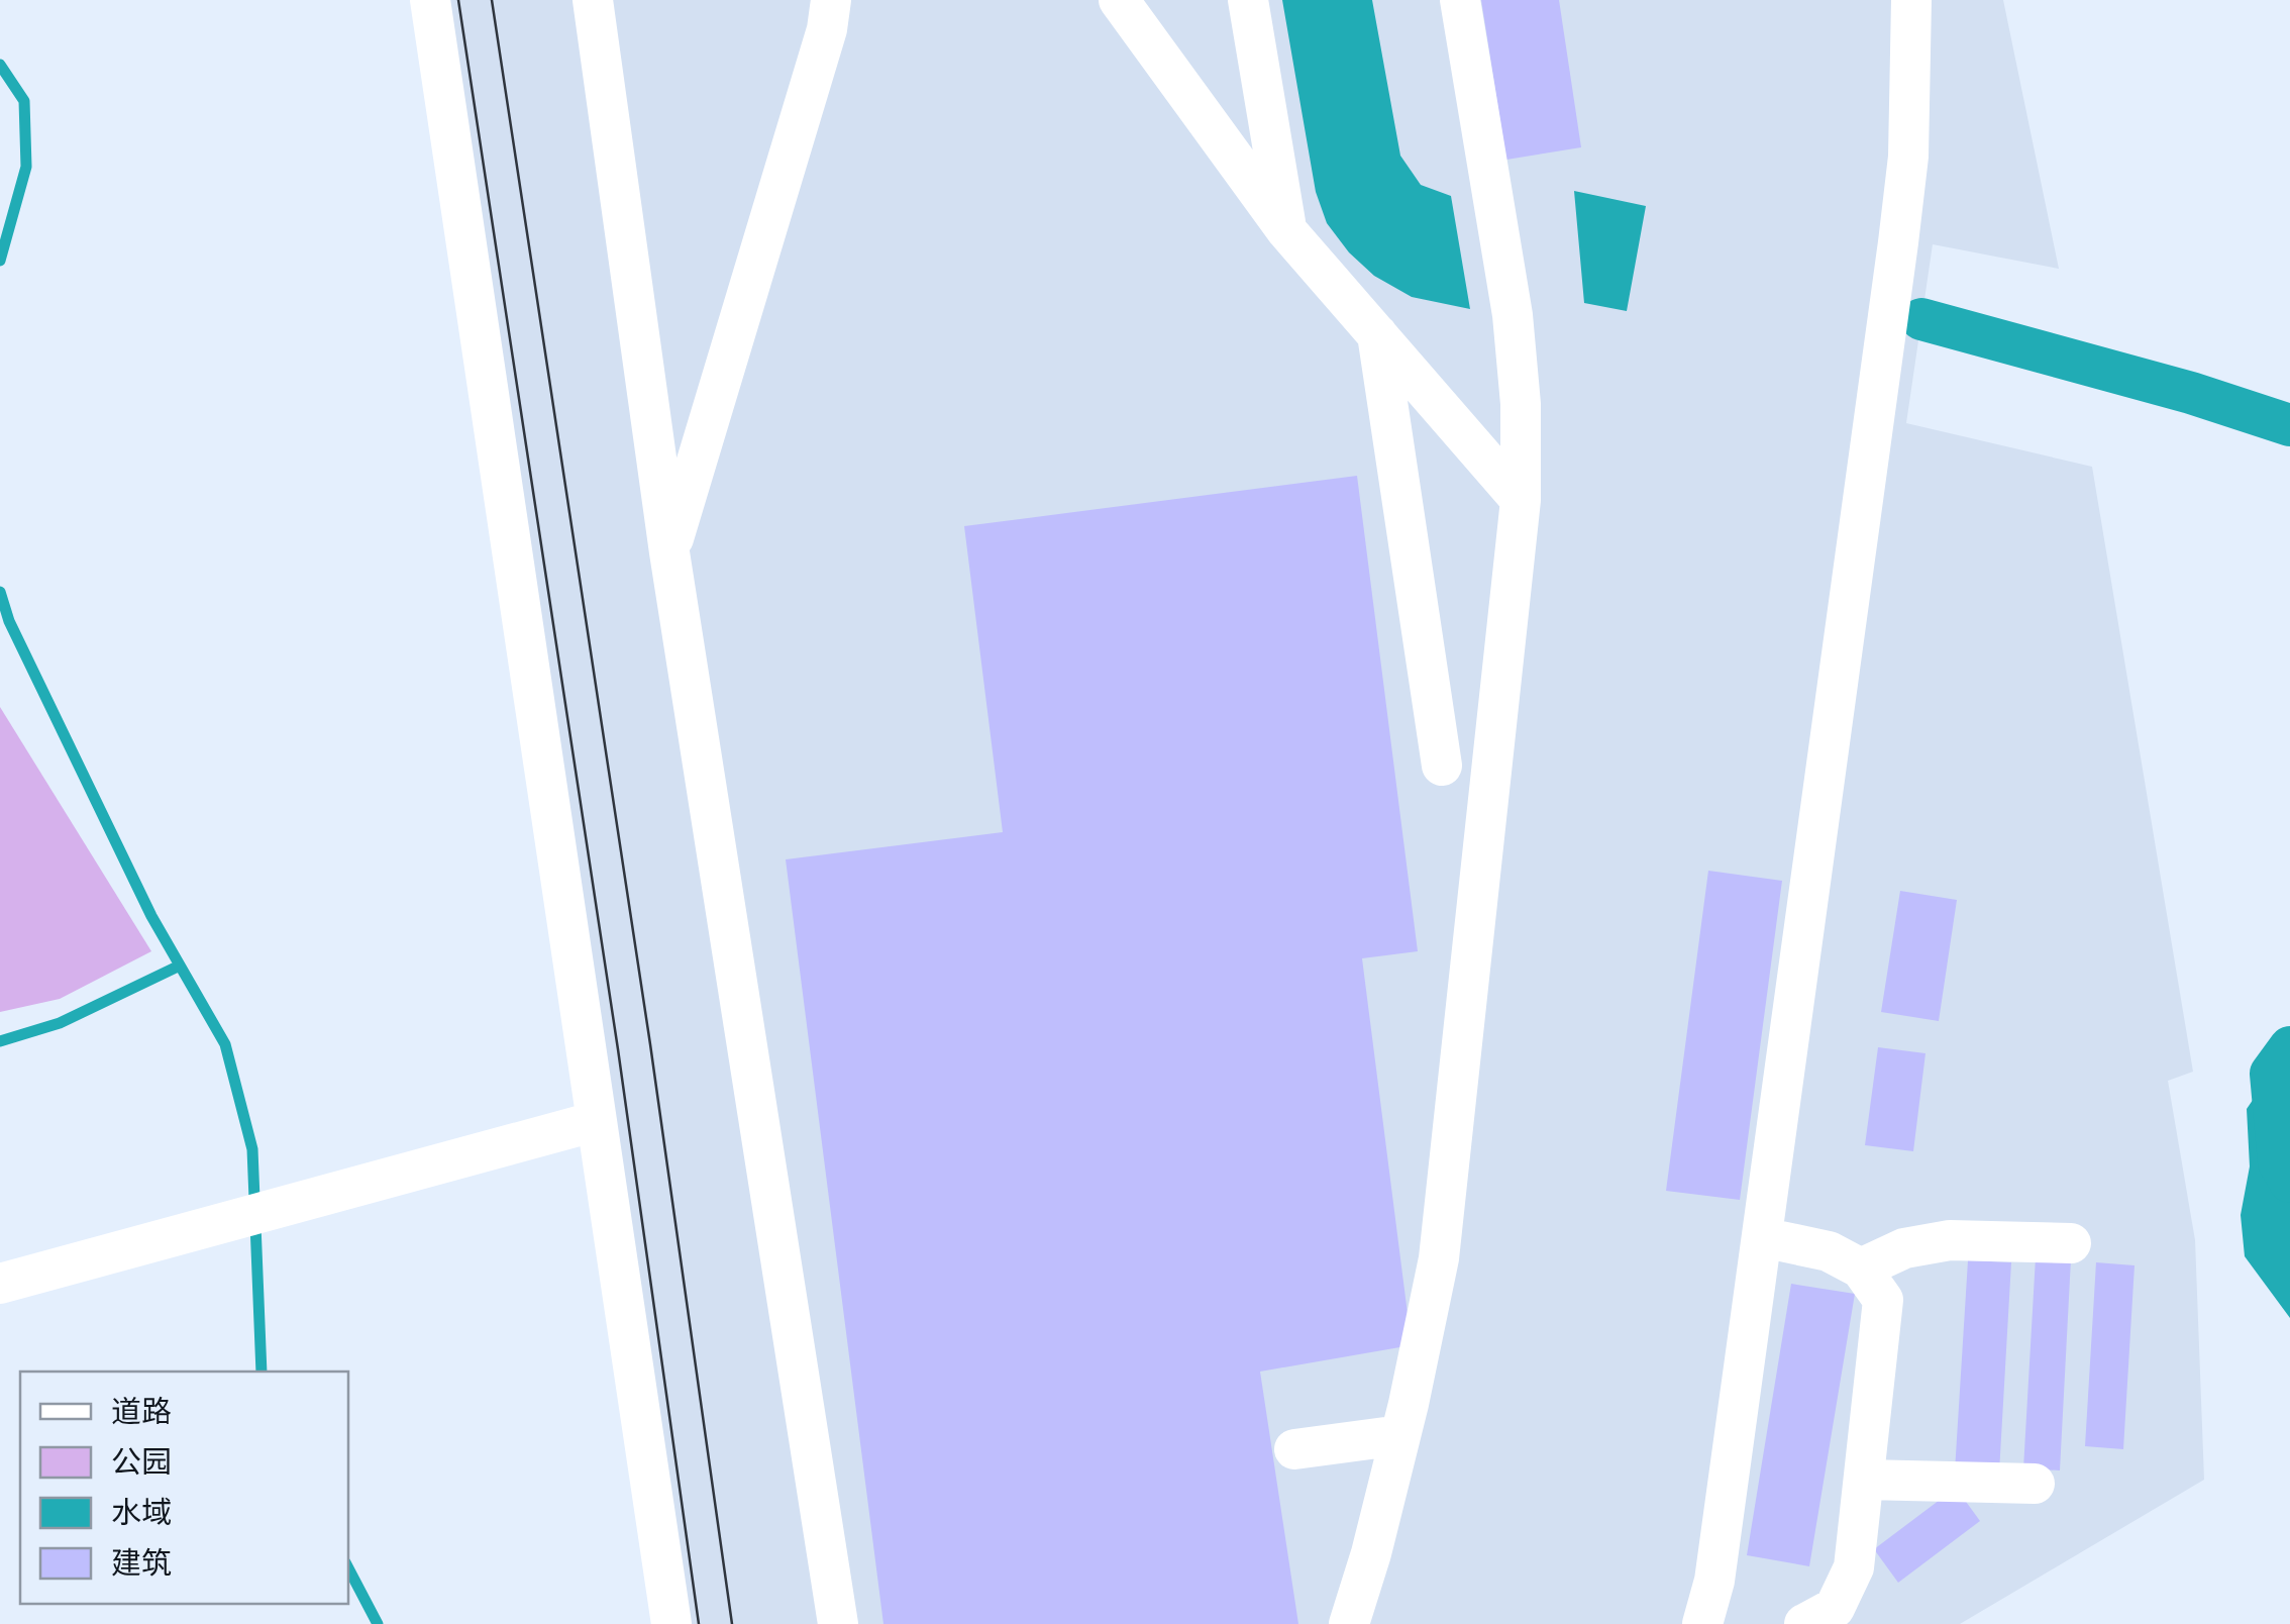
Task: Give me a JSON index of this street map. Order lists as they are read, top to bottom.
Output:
{
  "legend": [
    "道路",
    "公园",
    "水域",
    "建筑"
  ]
}
